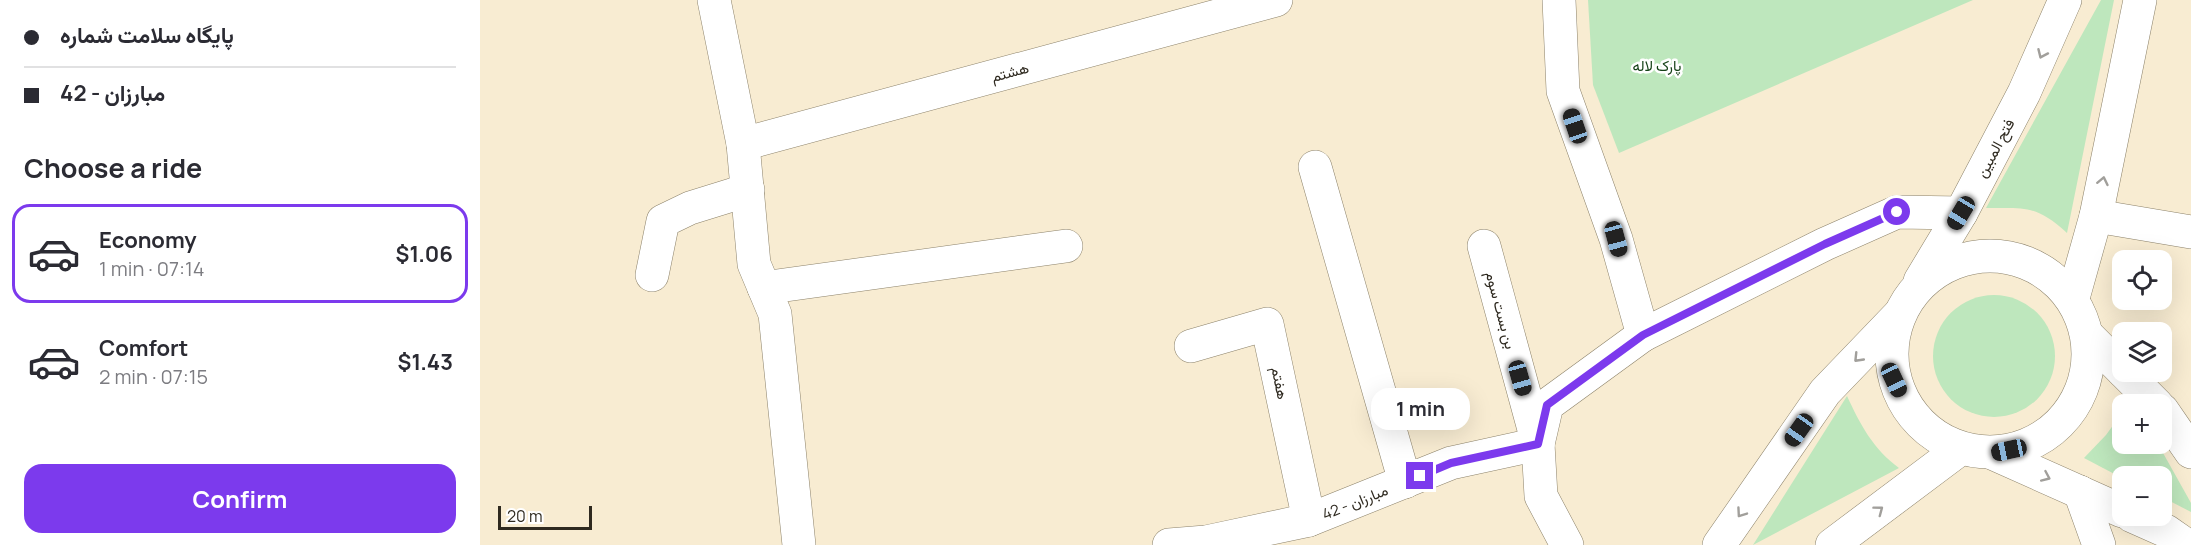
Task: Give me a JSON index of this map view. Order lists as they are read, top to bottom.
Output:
{
  "streets": {
    "street": [
      "هشتم",
      "فتح المبین",
      "بن بست سوم",
      "هفتم",
      "مبارزان - 42"
    ]
  },
  "crossings": [
    ["بن بست سوم", "مبارزان - 42"],
    ["هفتم", "مبارزان - 42"]
  ],
  "parks": ["پارک لاله"],
  "scale_bar": "20 m",
  "page": {
    "banner": ["پایگاه سلامت شماره", "مبارزان - 42"],
    "heading": "Choose a ride",
    "list": [
      {
        "name": "Economy",
        "note": "1 min · 07:14",
        "value": "$1.06"
      },
      {
        "name": "Comfort",
        "note": "2 min · 07:15",
        "value": "$1.43"
      }
    ],
    "map_buttons": ["+", "−"],
    "bubble": "1 min",
    "buttons": "Confirm",
    "scale": "20 m"
  }
}
